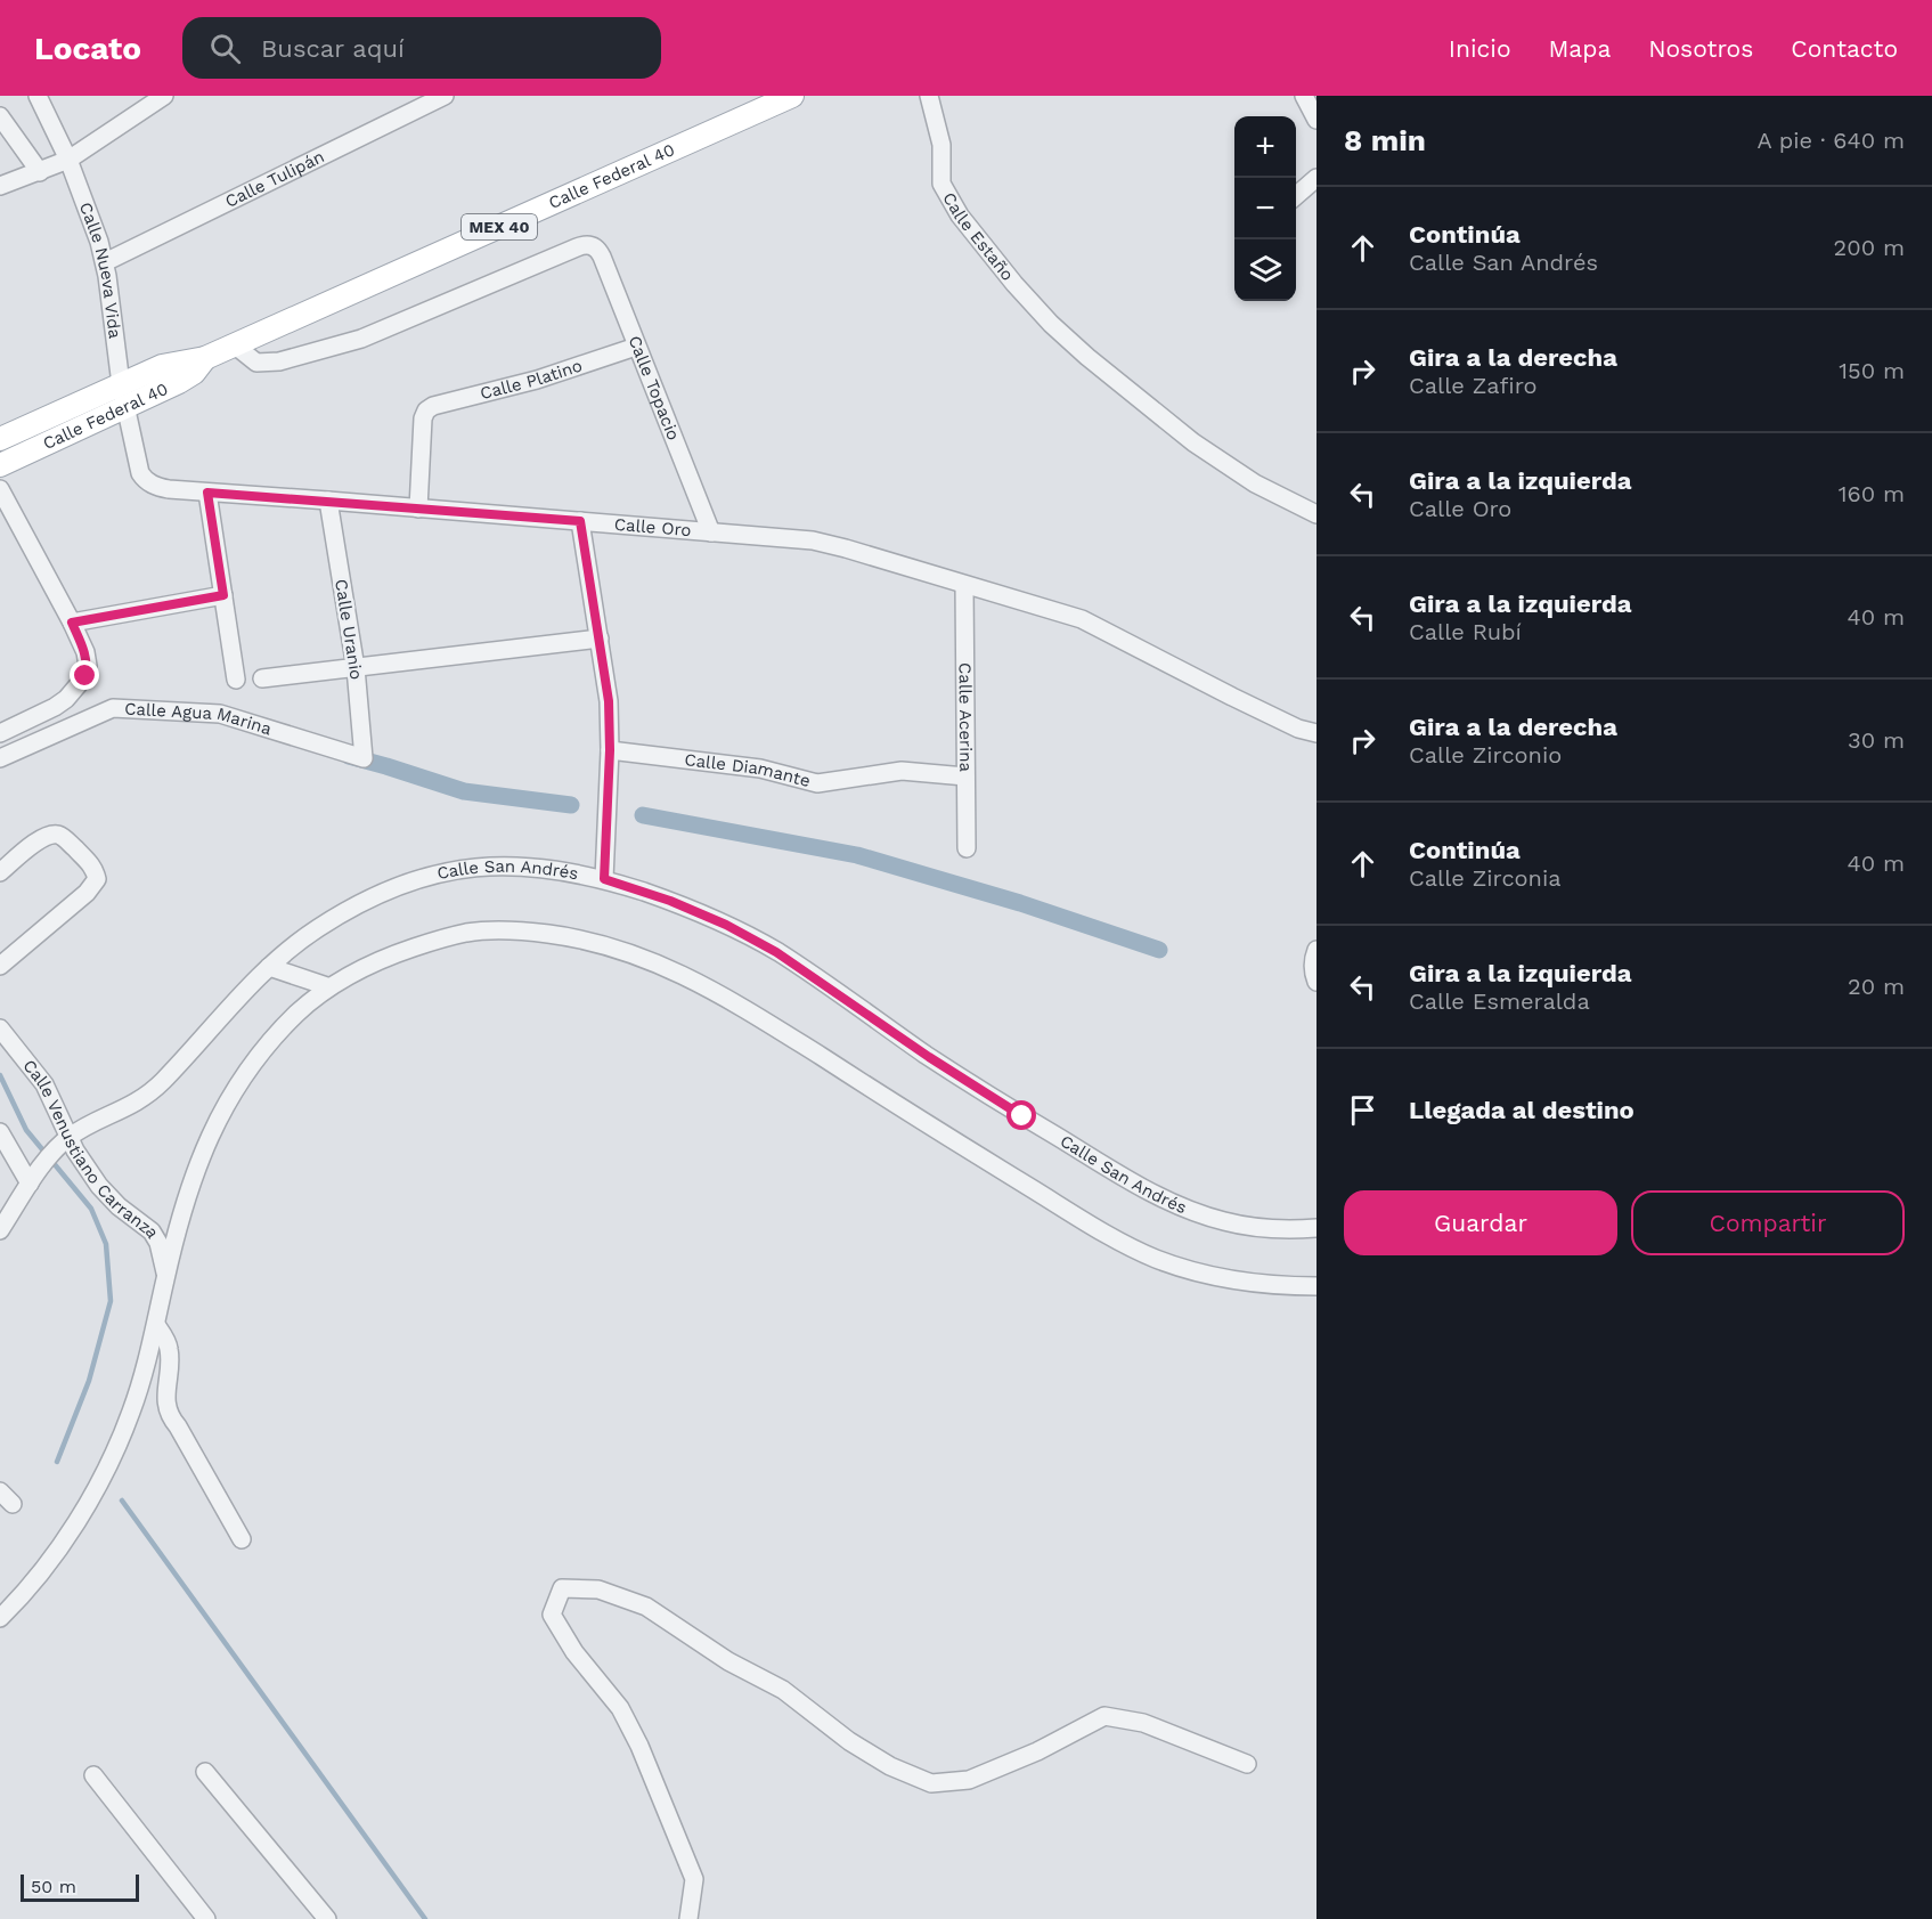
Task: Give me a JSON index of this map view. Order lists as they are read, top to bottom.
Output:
{
  "streets": {
    "main road": ["Calle Federal 40", "MEX 40"],
    "street": [
      "Calle Tulipán",
      "Calle Estaño",
      "Calle Nueva Vida",
      "Calle Platino",
      "Calle Topacio",
      "Calle Oro",
      "Calle Uranio",
      "Calle Acerina",
      "Calle Agua Marina",
      "Calle Diamante",
      "Calle San Andrés",
      "Calle Venustiano Carranza"
    ]
  },
  "crossings": [
    ["Calle Federal 40", "Calle Nueva Vida"],
    ["Calle Federal 40", "Calle Topacio"],
    ["Calle Federal 40", "Calle Oro"],
    ["Calle Tulipán", "Calle Nueva Vida"],
    ["Calle Nueva Vida", "Calle Oro"],
    ["Calle Platino", "Calle Topacio"],
    ["Calle Platino", "Calle Oro"],
    ["Calle Topacio", "Calle Oro"],
    ["Calle Oro", "Calle Uranio"],
    ["Calle Oro", "Calle Acerina"],
    ["Calle Uranio", "Calle Agua Marina"],
    ["Calle Acerina", "Calle Diamante"],
    ["Calle San Andrés", "Calle Venustiano Carranza"]
  ],
  "scale_bar": "50 m",
  "page": {
    "header": "Locato",
    "search": "Buscar aquí",
    "nav": [
      "Inicio",
      "Mapa",
      "Nosotros",
      "Contacto"
    ],
    "heading": ["8 min", "A pie · 640 m"],
    "map_buttons": ["+", "−"],
    "list": [
      ["Continúa", "Calle San Andrés", "200 m"],
      ["Gira a la derecha", "Calle Zafiro", "150 m"],
      ["Gira a la izquierda", "Calle Oro", "160 m"],
      ["Gira a la izquierda", "Calle Rubí", "40 m"],
      ["Gira a la derecha", "Calle Zirconio", "30 m"],
      ["Continúa", "Calle Zirconia", "40 m"],
      ["Gira a la izquierda", "Calle Esmeralda", "20 m"],
      "Llegada al destino"
    ],
    "buttons": ["Guardar", "Compartir"],
    "scale": "50 m"
  }
}
